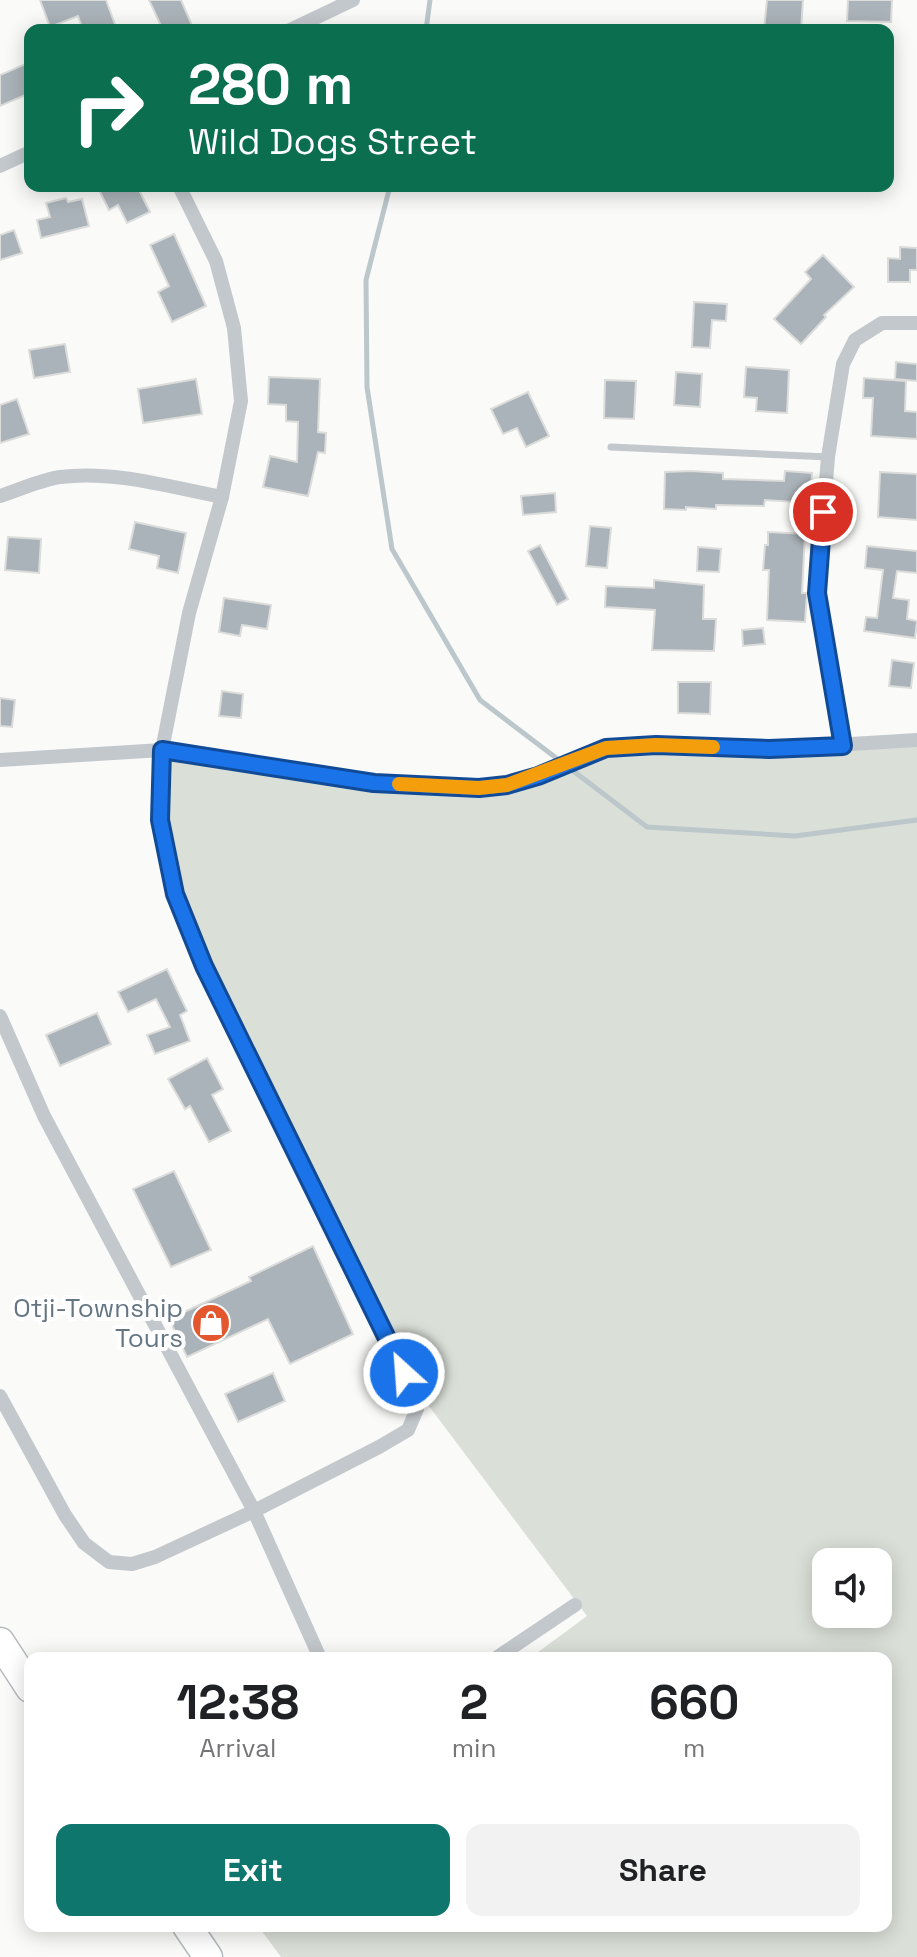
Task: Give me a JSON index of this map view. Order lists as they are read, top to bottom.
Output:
{
  "places": {
    "shop": ["Otji-Township Tours"]
  },
  "page": {
    "turn": ["280 m", "Wild Dogs Street"],
    "eta": [
      "12:38",
      "Arrival",
      "2",
      "min",
      "660",
      "m"
    ],
    "buttons": ["Exit", "Share"]
  }
}
